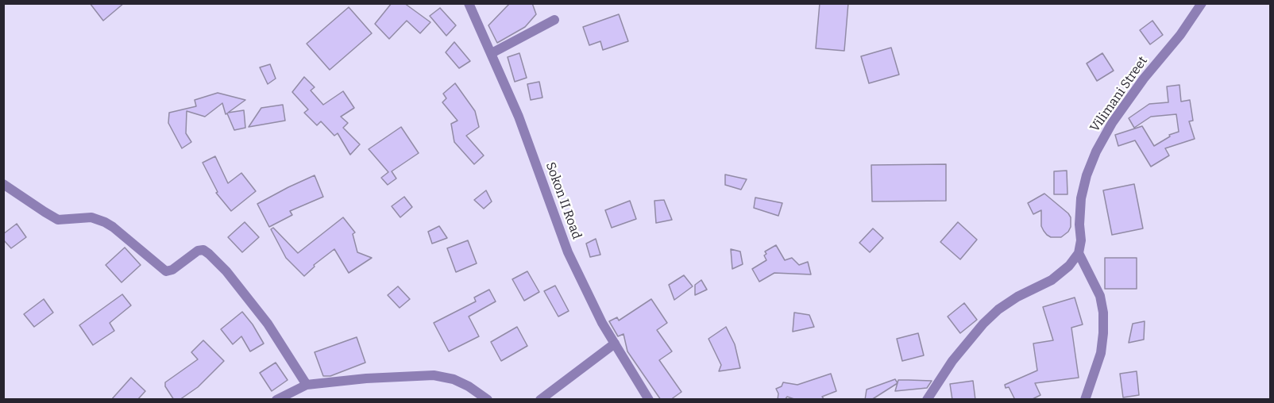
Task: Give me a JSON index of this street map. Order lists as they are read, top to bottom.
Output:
{
  "streets": {
    "street": ["Vilimani Street", "Sokon II Road"]
  }
}
